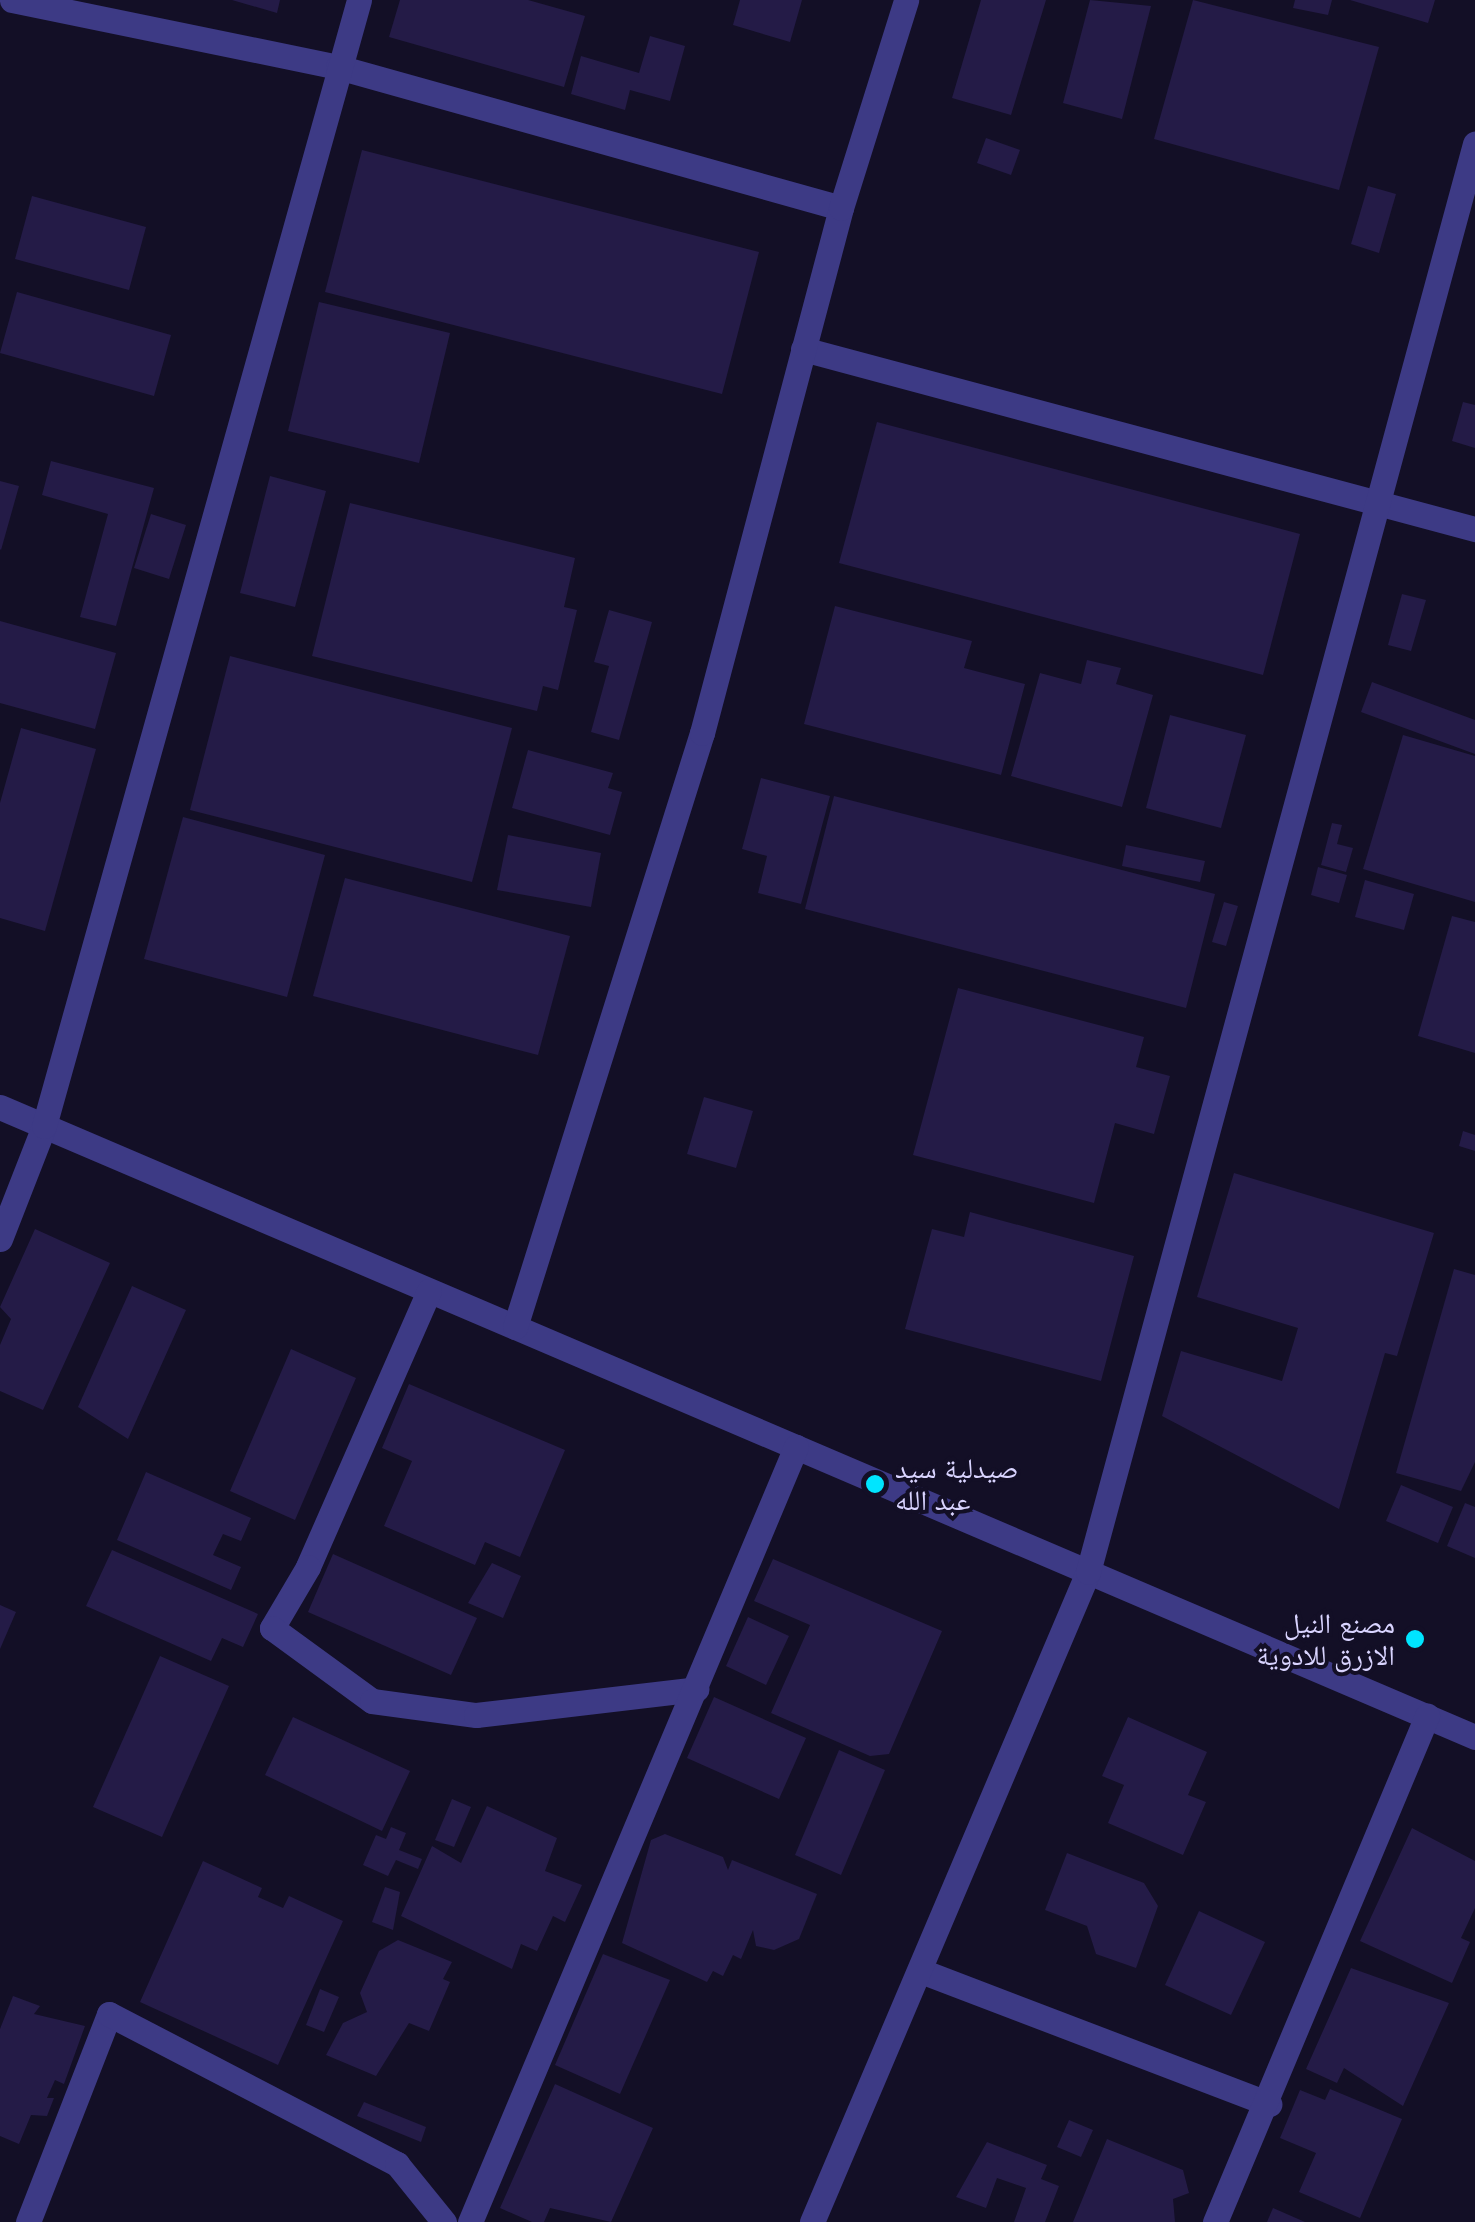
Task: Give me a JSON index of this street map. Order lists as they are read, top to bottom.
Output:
{
  "places": ["صيدلية سيد عبد الله", "مصنع النيل الازرق للادوية"]
}
